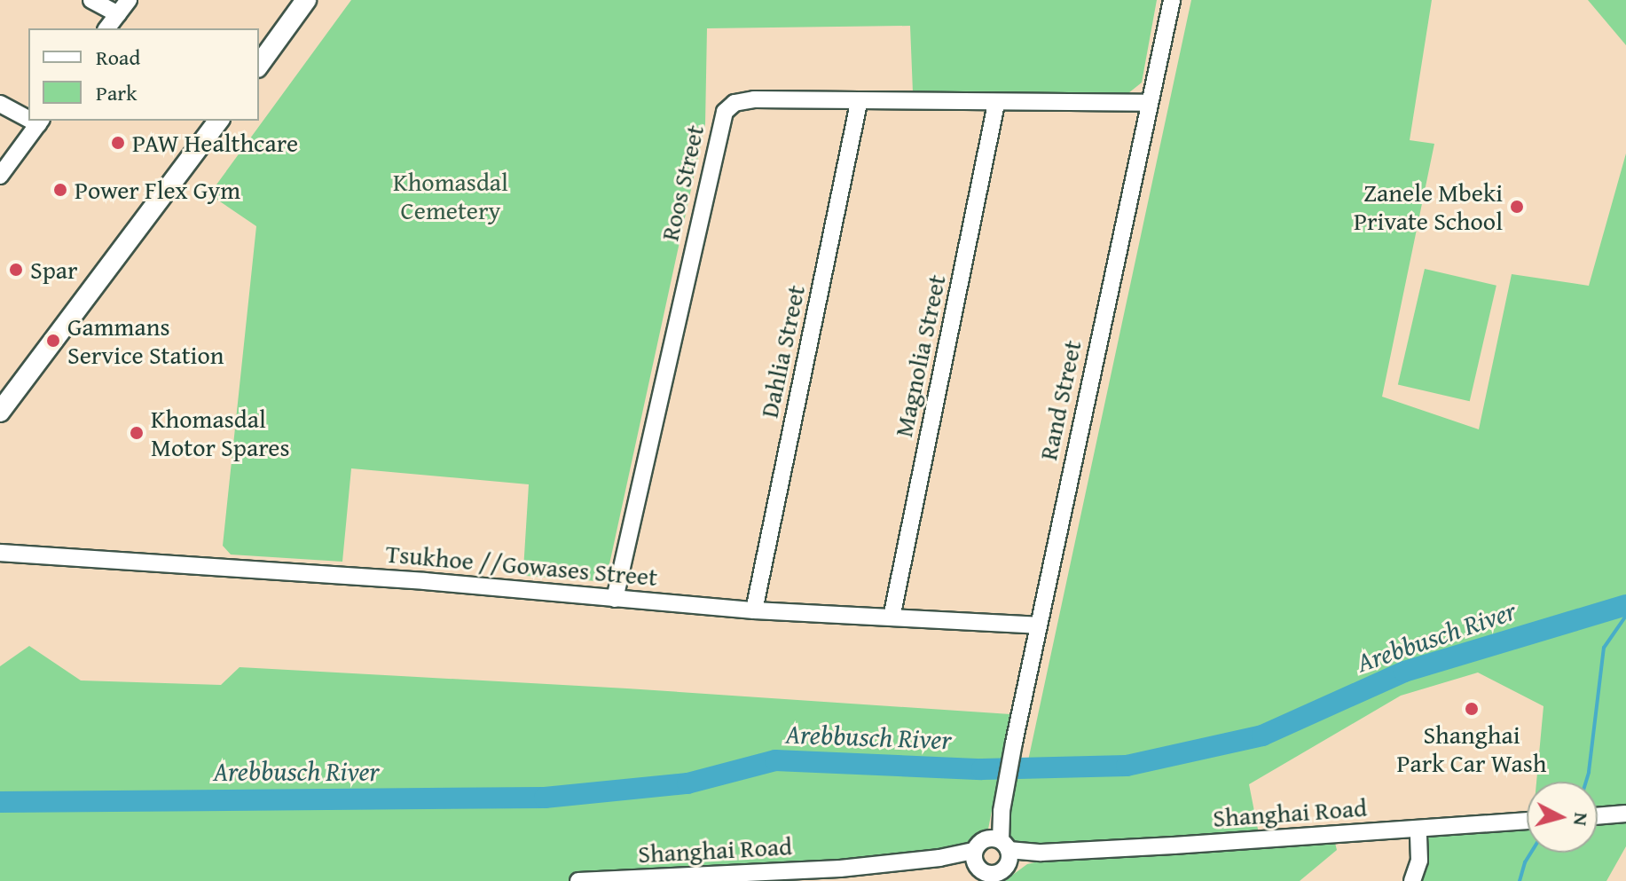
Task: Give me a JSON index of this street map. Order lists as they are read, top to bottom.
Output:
{
  "streets": {
    "street": [
      "Roos Street",
      "Dahlia Street",
      "Magnolia Street",
      "Rand Street",
      "Tsukhoe //Gowases Street",
      "Shanghai Road"
    ]
  },
  "crossings": [
    ["Roos Street", "Dahlia Street"],
    ["Roos Street", "Magnolia Street"],
    ["Roos Street", "Rand Street"],
    ["Roos Street", "Tsukhoe //Gowases Street"],
    ["Dahlia Street", "Tsukhoe //Gowases Street"],
    ["Magnolia Street", "Tsukhoe //Gowases Street"],
    ["Rand Street", "Tsukhoe //Gowases Street"],
    ["Rand Street", "Shanghai Road"]
  ],
  "water": ["Arebbusch River"],
  "parks": ["Khomasdal Cemetery"],
  "places": [
    "PAW Healthcare",
    "Power Flex Gym",
    "Zanele Mbeki Private School",
    "Spar",
    "Gammans Service Station",
    "Khomasdal Motor Spares",
    "Shanghai Park Car Wash"
  ],
  "legend": ["Road", "Park"],
  "north": "right"
}
